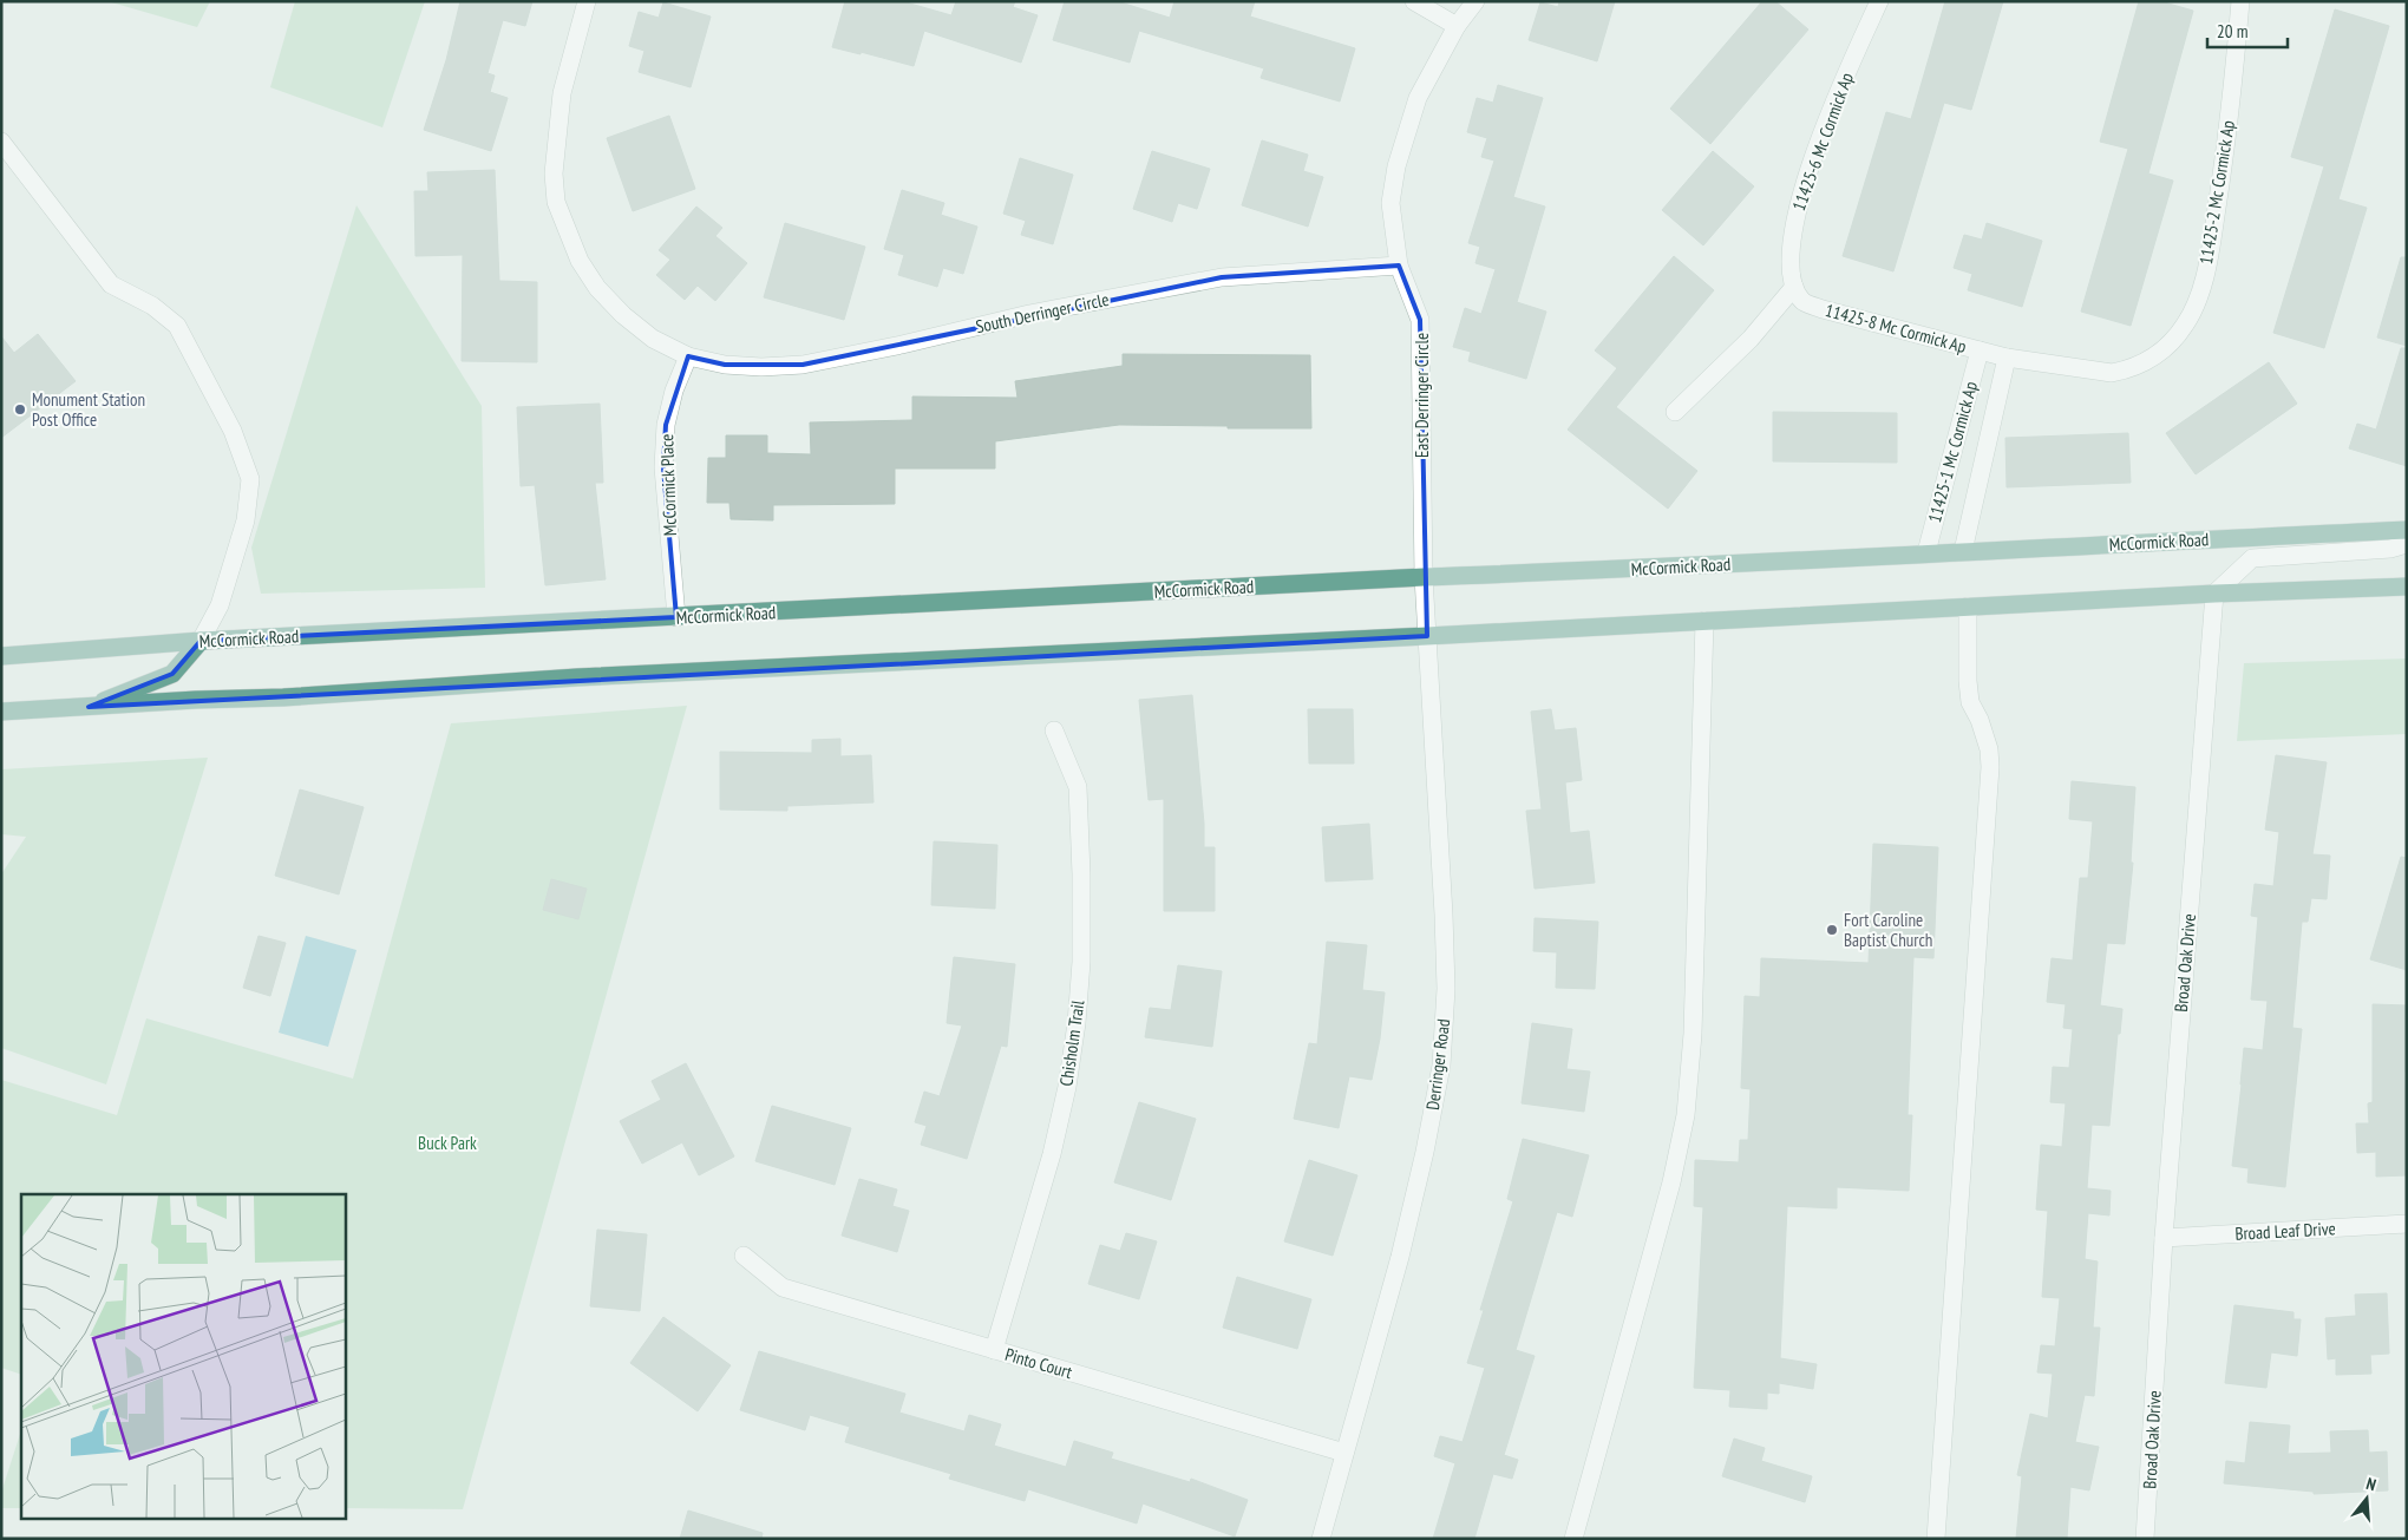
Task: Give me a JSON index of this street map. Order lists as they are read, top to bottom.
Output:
{
  "streets": {
    "main road": ["McCormick Road"],
    "street": [
      "11425-6 Mc Cormick Ap",
      "11425-2 Mc Cormick Ap",
      "South Derringer Circle",
      "11425-8 Mc Cormick Ap",
      "East Derringer Circle",
      "11425-1 Mc Cormick Ap",
      "McCormick Place",
      "Broad Oak Drive",
      "Chisholm Trail",
      "Derringer Road",
      "Broad Leaf Drive",
      "Pinto Court"
    ]
  },
  "crossings": [
    ["11425-6 Mc Cormick Ap", "11425-8 Mc Cormick Ap"],
    ["11425-2 Mc Cormick Ap", "11425-8 Mc Cormick Ap"],
    ["11425-2 Mc Cormick Ap", "11425-1 Mc Cormick Ap"],
    ["South Derringer Circle", "East Derringer Circle"],
    ["South Derringer Circle", "McCormick Place"],
    ["11425-8 Mc Cormick Ap", "11425-1 Mc Cormick Ap"],
    ["East Derringer Circle", "McCormick Road"],
    ["East Derringer Circle", "Derringer Road"],
    ["11425-1 Mc Cormick Ap", "McCormick Road"],
    ["McCormick Place", "McCormick Road"],
    ["McCormick Road", "Derringer Road"],
    ["Broad Oak Drive", "Broad Leaf Drive"],
    ["Chisholm Trail", "Pinto Court"],
    ["Derringer Road", "Pinto Court"]
  ],
  "parks": ["Buck Park"],
  "places": ["Monument Station Post Office", "Fort Caroline Baptist Church"],
  "scale_bar": "20 m",
  "north": "top"
}
